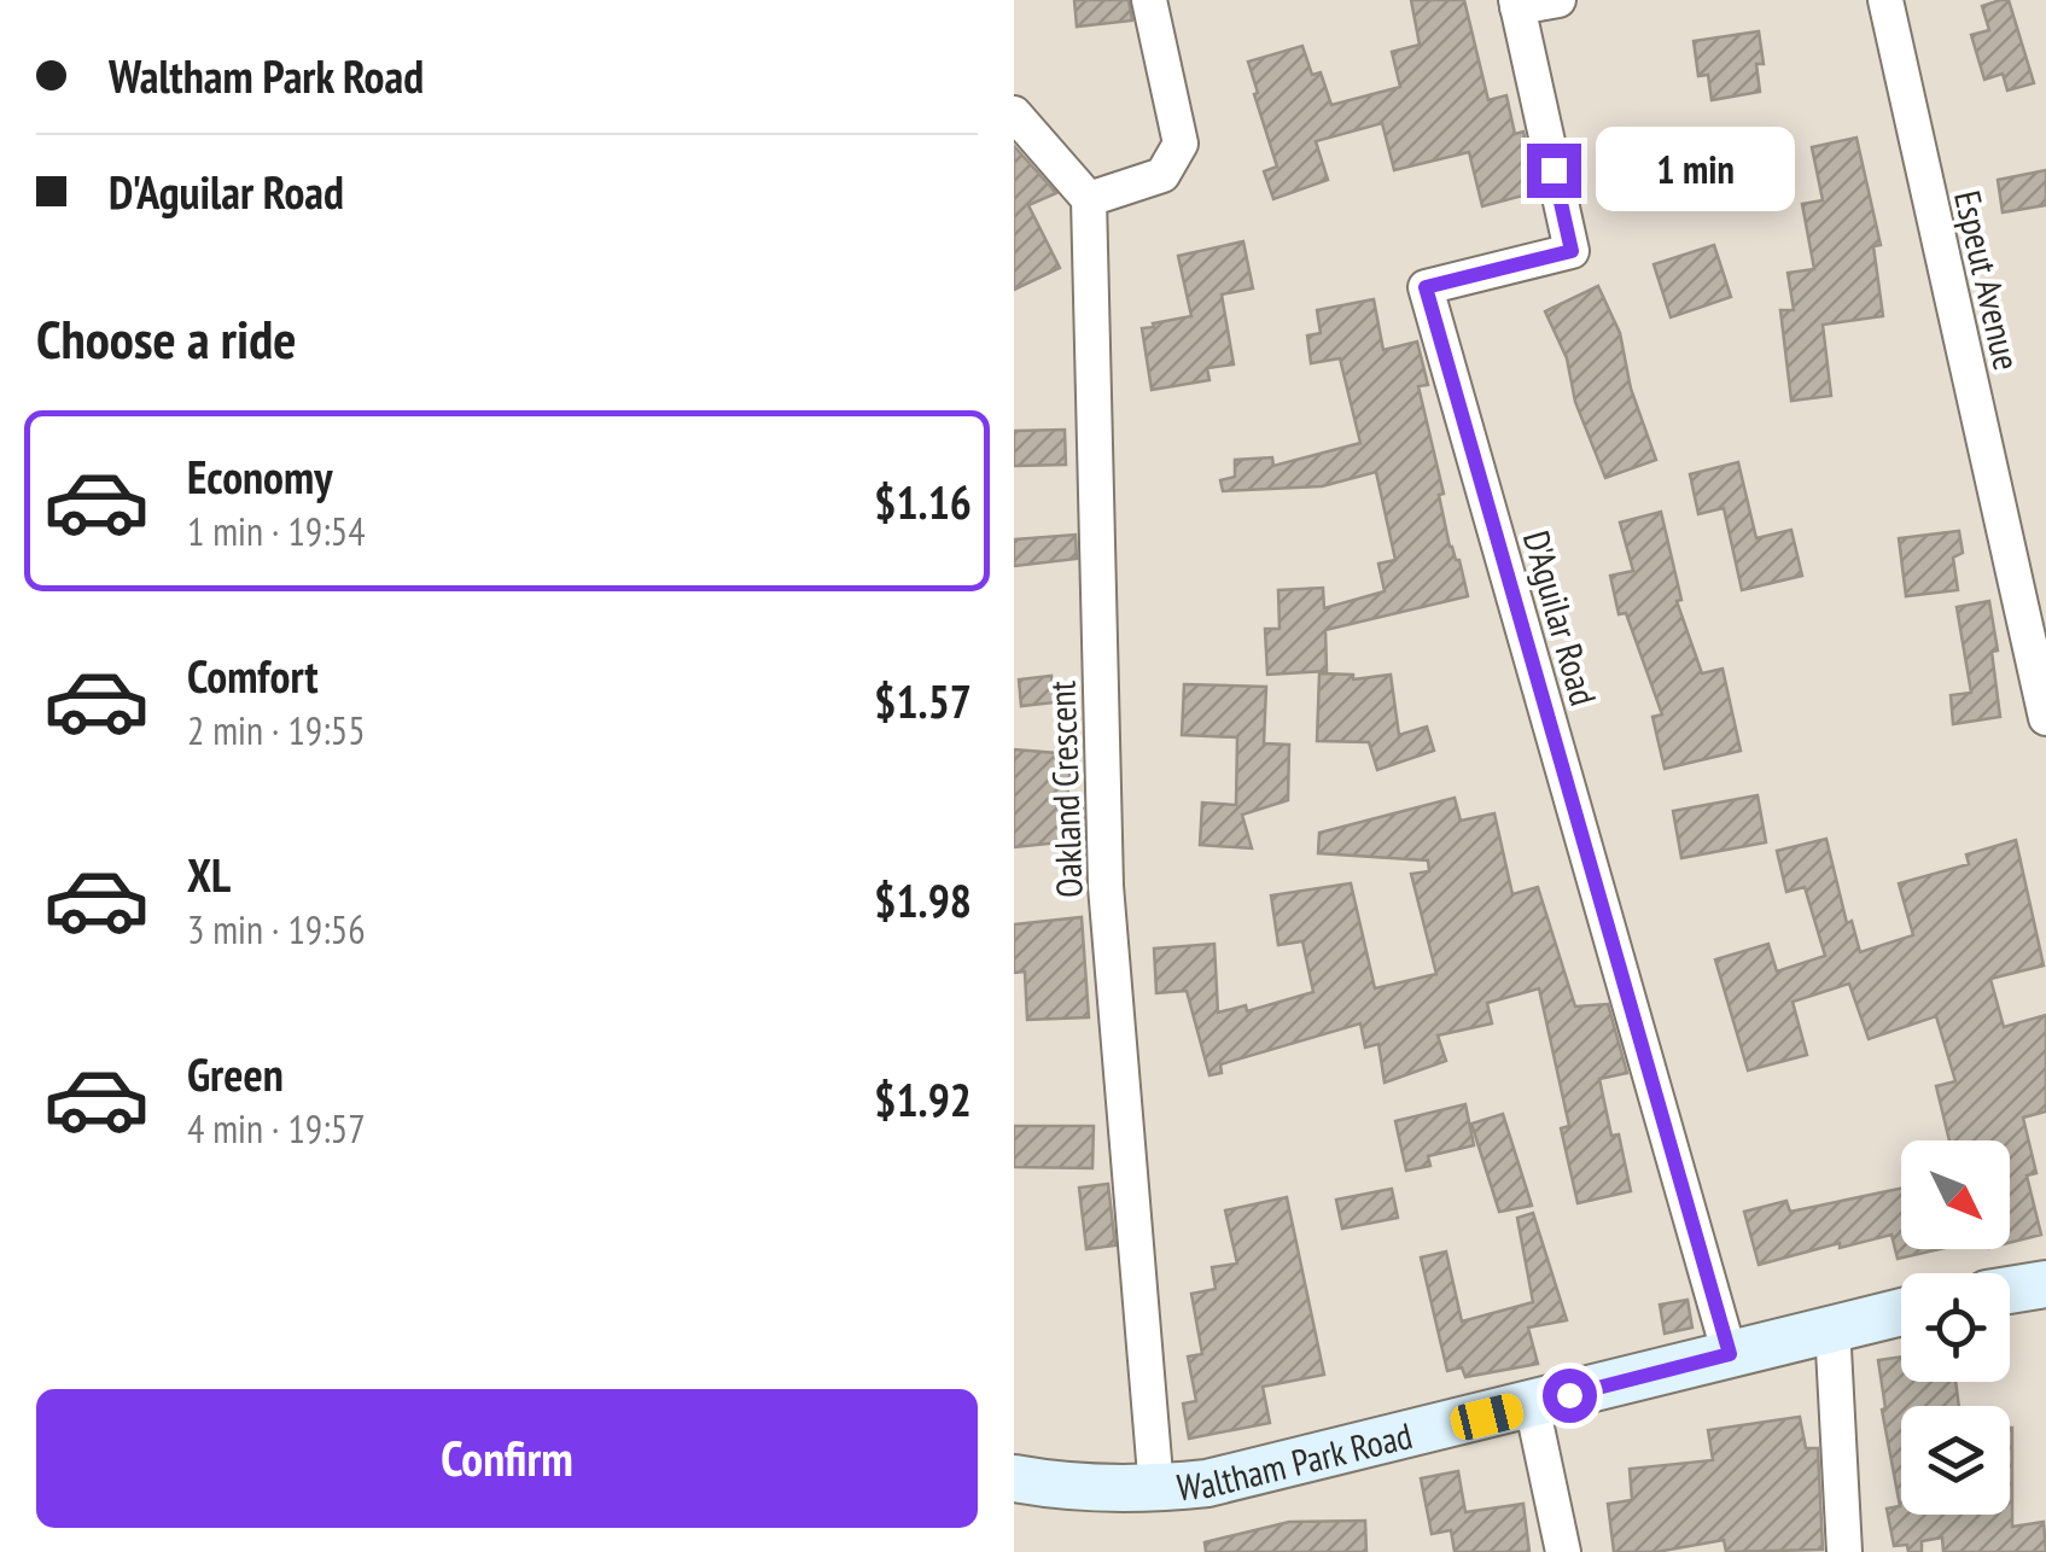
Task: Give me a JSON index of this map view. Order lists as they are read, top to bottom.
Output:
{
  "streets": {
    "main road": ["Waltham Park Road"],
    "street": ["Espeut Avenue", "D'Aguilar Road", "Oakland Crescent"]
  },
  "crossings": [
    ["D'Aguilar Road", "Waltham Park Road"],
    ["Oakland Crescent", "Waltham Park Road"]
  ],
  "north": "bottom right",
  "page": {
    "banner": ["Waltham Park Road", "D'Aguilar Road"],
    "bubble": "1 min",
    "heading": "Choose a ride",
    "list": [
      {
        "name": "Economy",
        "note": "1 min · 19:54",
        "value": "$1.16"
      },
      {
        "name": "Comfort",
        "note": "2 min · 19:55",
        "value": "$1.57"
      },
      {
        "name": "XL",
        "note": "3 min · 19:56",
        "value": "$1.98"
      },
      {
        "name": "Green",
        "note": "4 min · 19:57",
        "value": "$1.92"
      }
    ],
    "buttons": "Confirm"
  }
}
